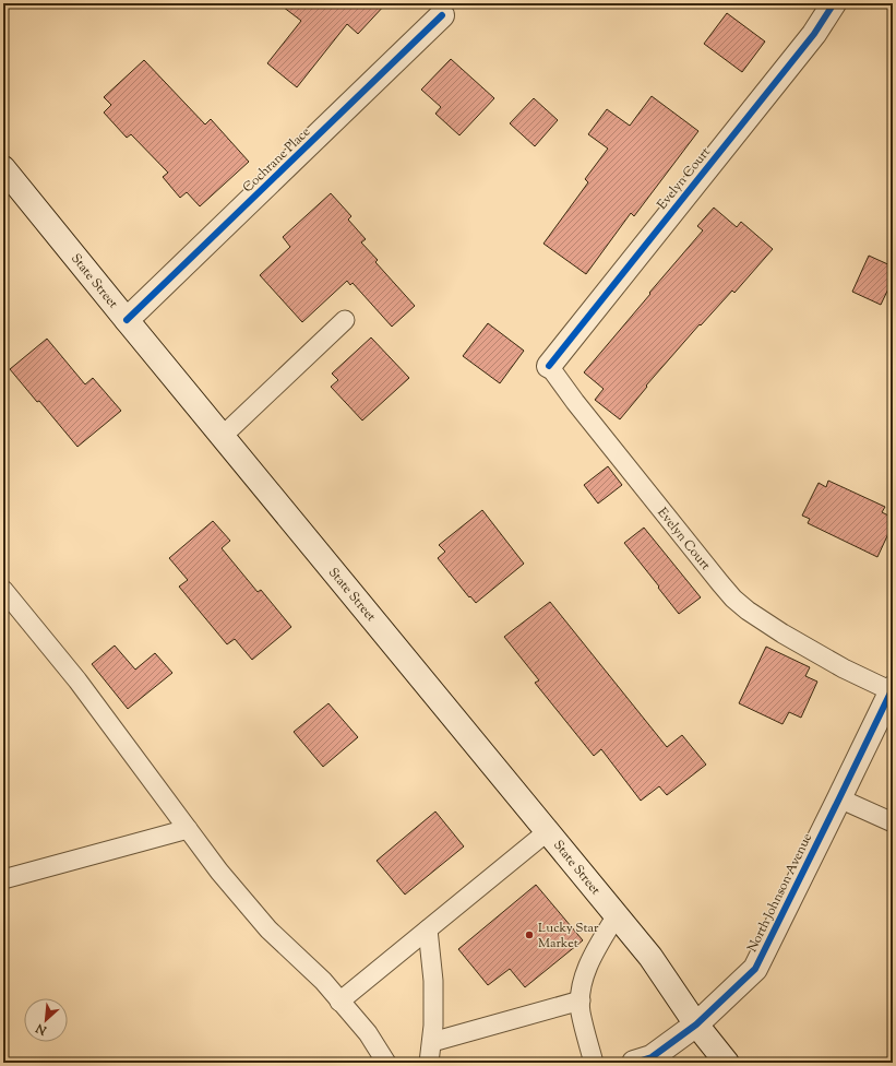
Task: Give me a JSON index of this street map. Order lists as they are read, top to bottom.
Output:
{
  "streets": {
    "street": [
      "Cochrane Place",
      "Evelyn Court",
      "State Street",
      "North Johnson Avenue"
    ]
  },
  "crossings": [
    ["Cochrane Place", "State Street"],
    ["Evelyn Court", "North Johnson Avenue"],
    ["State Street", "North Johnson Avenue"]
  ],
  "places": ["Lucky Star Market"],
  "north": "bottom left"
}
